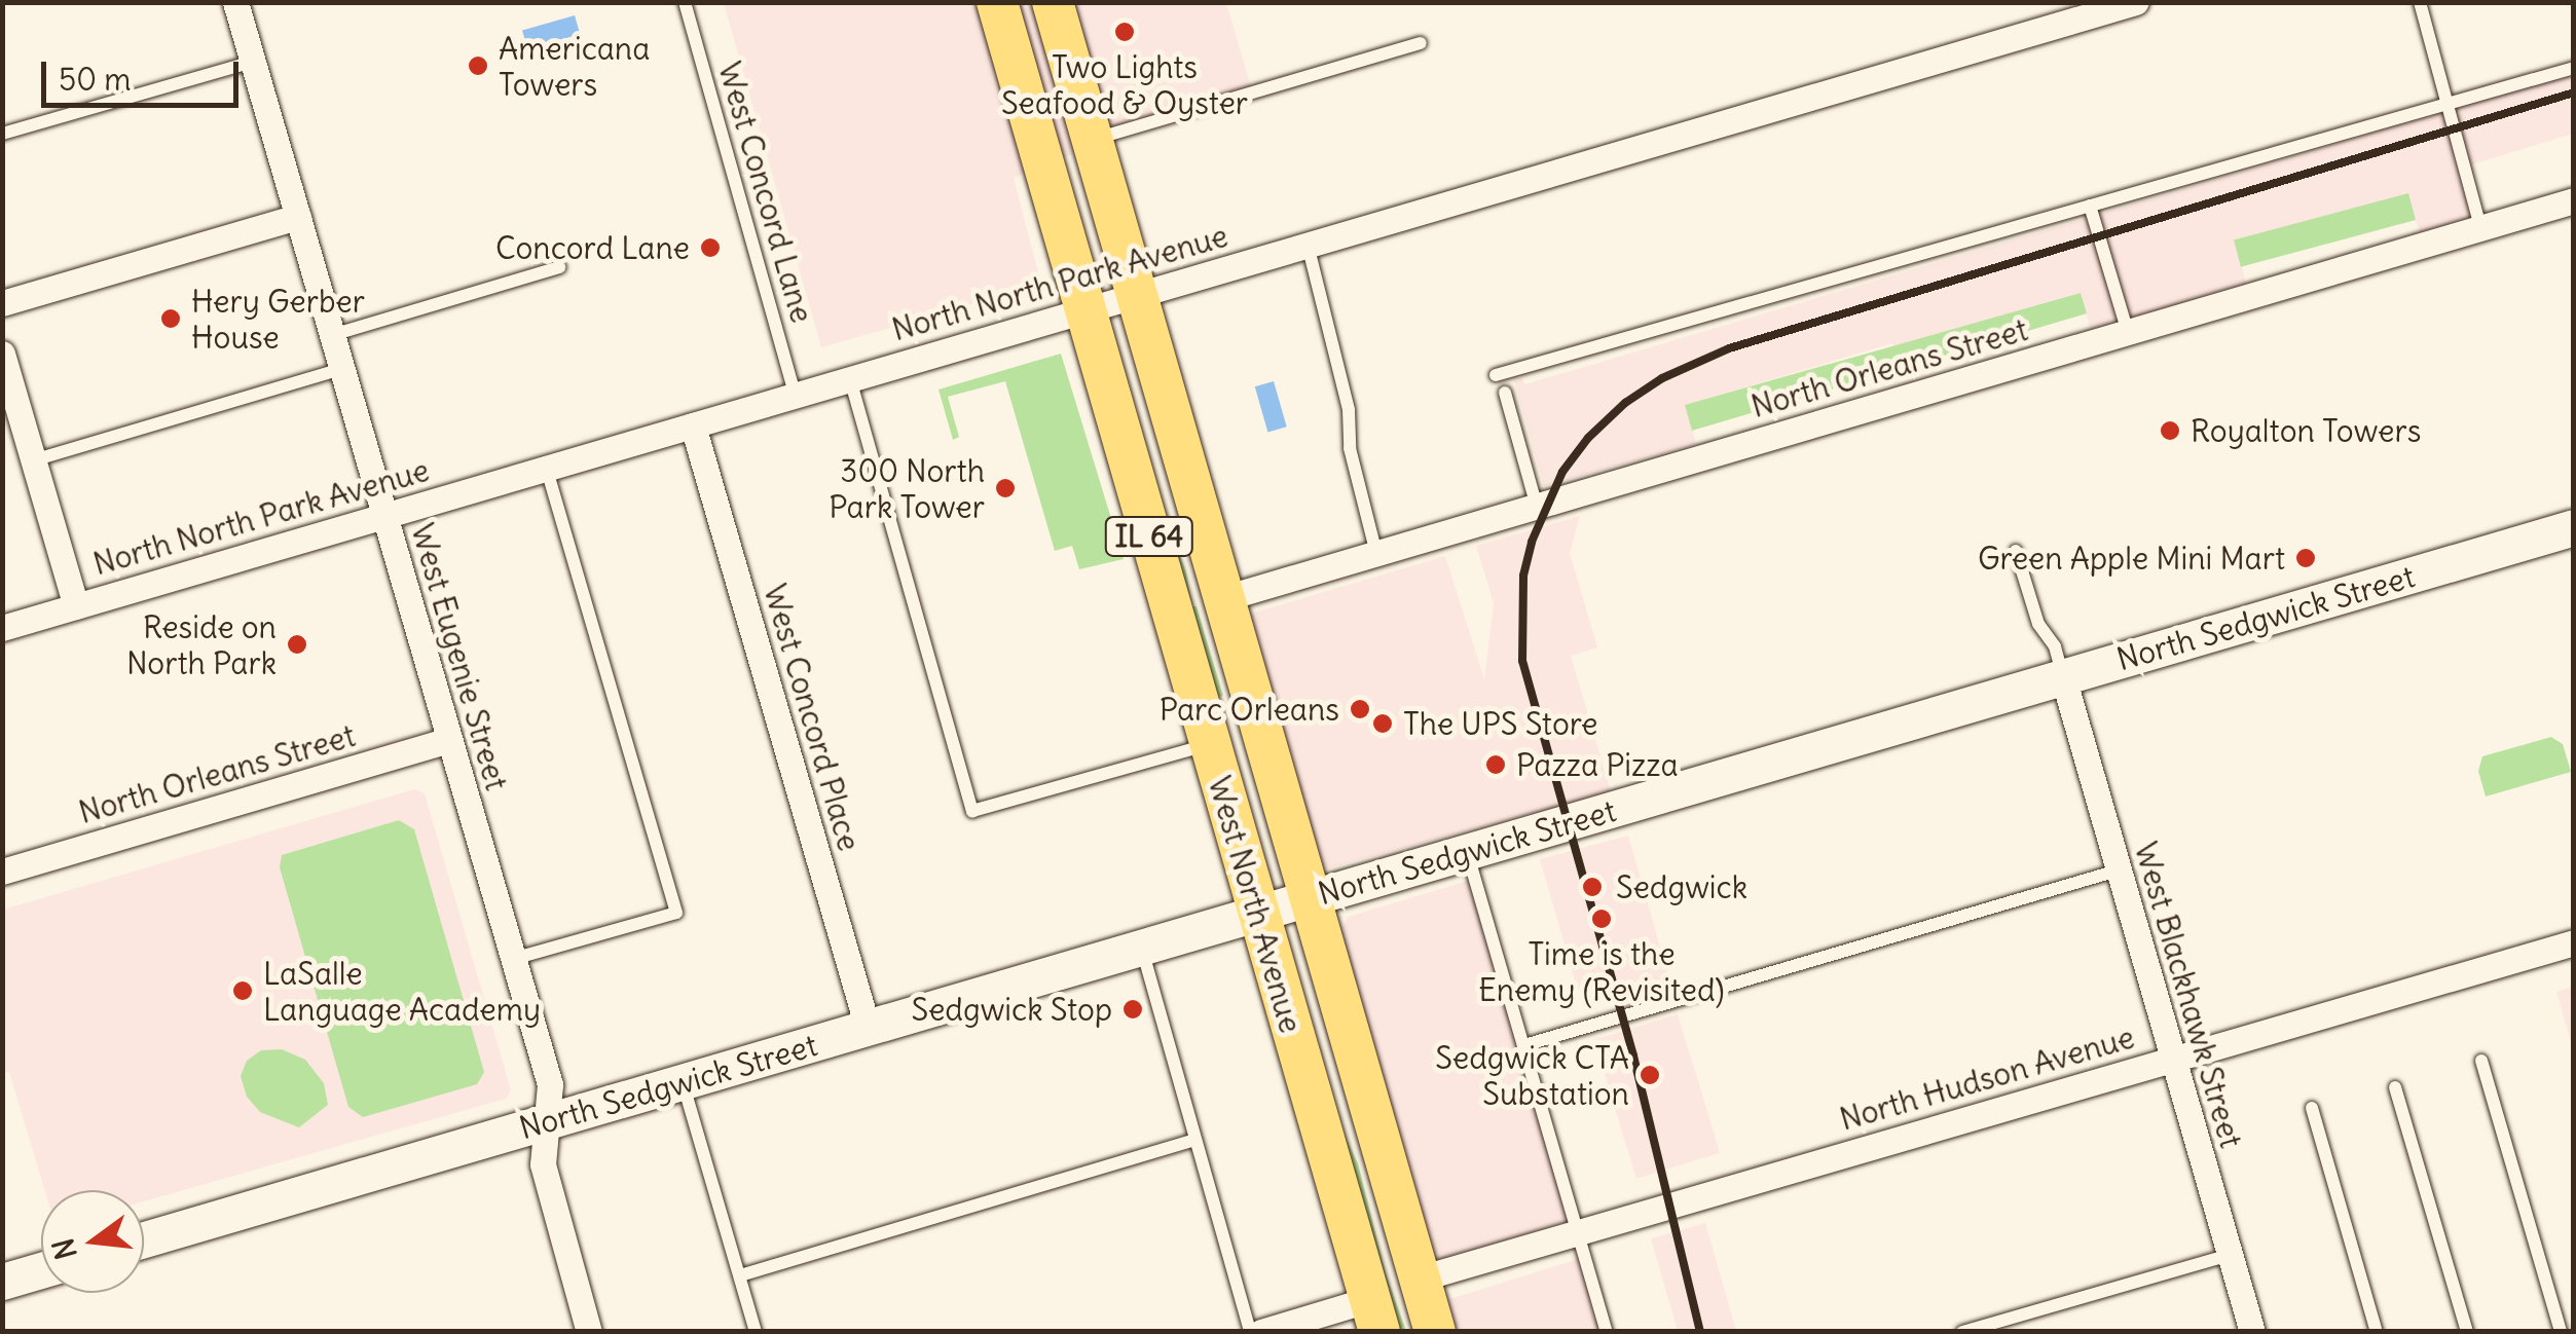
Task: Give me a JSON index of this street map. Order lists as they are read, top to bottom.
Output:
{
  "streets": {
    "main road": ["IL 64", "West North Avenue"],
    "street": [
      "North North Park Avenue",
      "North Orleans Street",
      "North Sedgwick Street",
      "West Eugenie Street",
      "West Concord Place",
      "West Blackhawk Street",
      "North Hudson Avenue"
    ],
    "lane": ["West Concord Lane"]
  },
  "crossings": [
    ["West Concord Lane", "North North Park Avenue"],
    ["North North Park Avenue", "West Eugenie Street"],
    ["North North Park Avenue", "West Concord Place"],
    ["North North Park Avenue", "West North Avenue"],
    ["North Orleans Street", "West Eugenie Street"],
    ["North Orleans Street", "West North Avenue"],
    ["North Sedgwick Street", "West Eugenie Street"],
    ["North Sedgwick Street", "West Concord Place"],
    ["North Sedgwick Street", "West North Avenue"],
    ["North Sedgwick Street", "West Blackhawk Street"],
    ["West North Avenue", "North Hudson Avenue"],
    ["West Blackhawk Street", "North Hudson Avenue"]
  ],
  "places": [
    "Two Lights Seafood & Oyster",
    "Americana Towers",
    "Concord Lane",
    "Hery Gerber House",
    "Royalton Towers",
    "300 North Park Tower",
    "Green Apple Mini Mart",
    "Reside on North Park",
    "Parc Orleans",
    "The UPS Store",
    "Pazza Pizza",
    "Sedgwick",
    "Time is the Enemy (Revisited)",
    "LaSalle Language Academy",
    "Sedgwick Stop",
    "Sedgwick CTA Substation"
  ],
  "scale_bar": "50 m",
  "north": "left"
}
